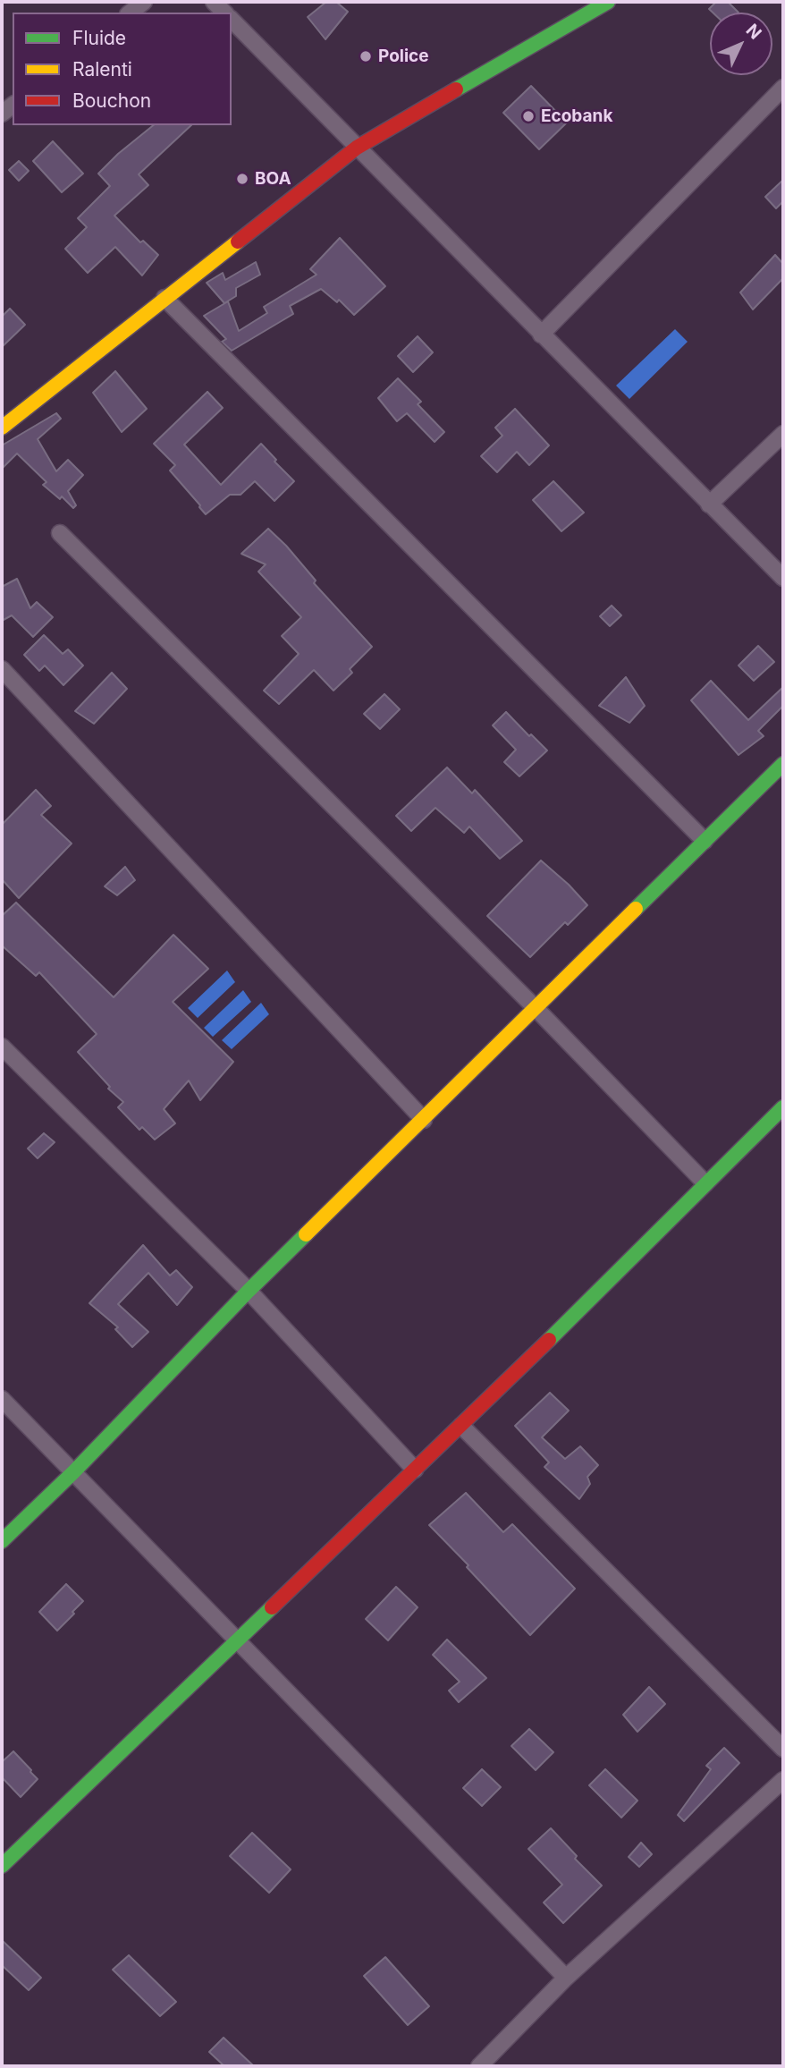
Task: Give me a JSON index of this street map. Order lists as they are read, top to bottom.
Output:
{
  "places": ["Police", "Ecobank", "BOA"],
  "legend": ["Fluide", "Ralenti", "Bouchon"],
  "north": "top right"
}
